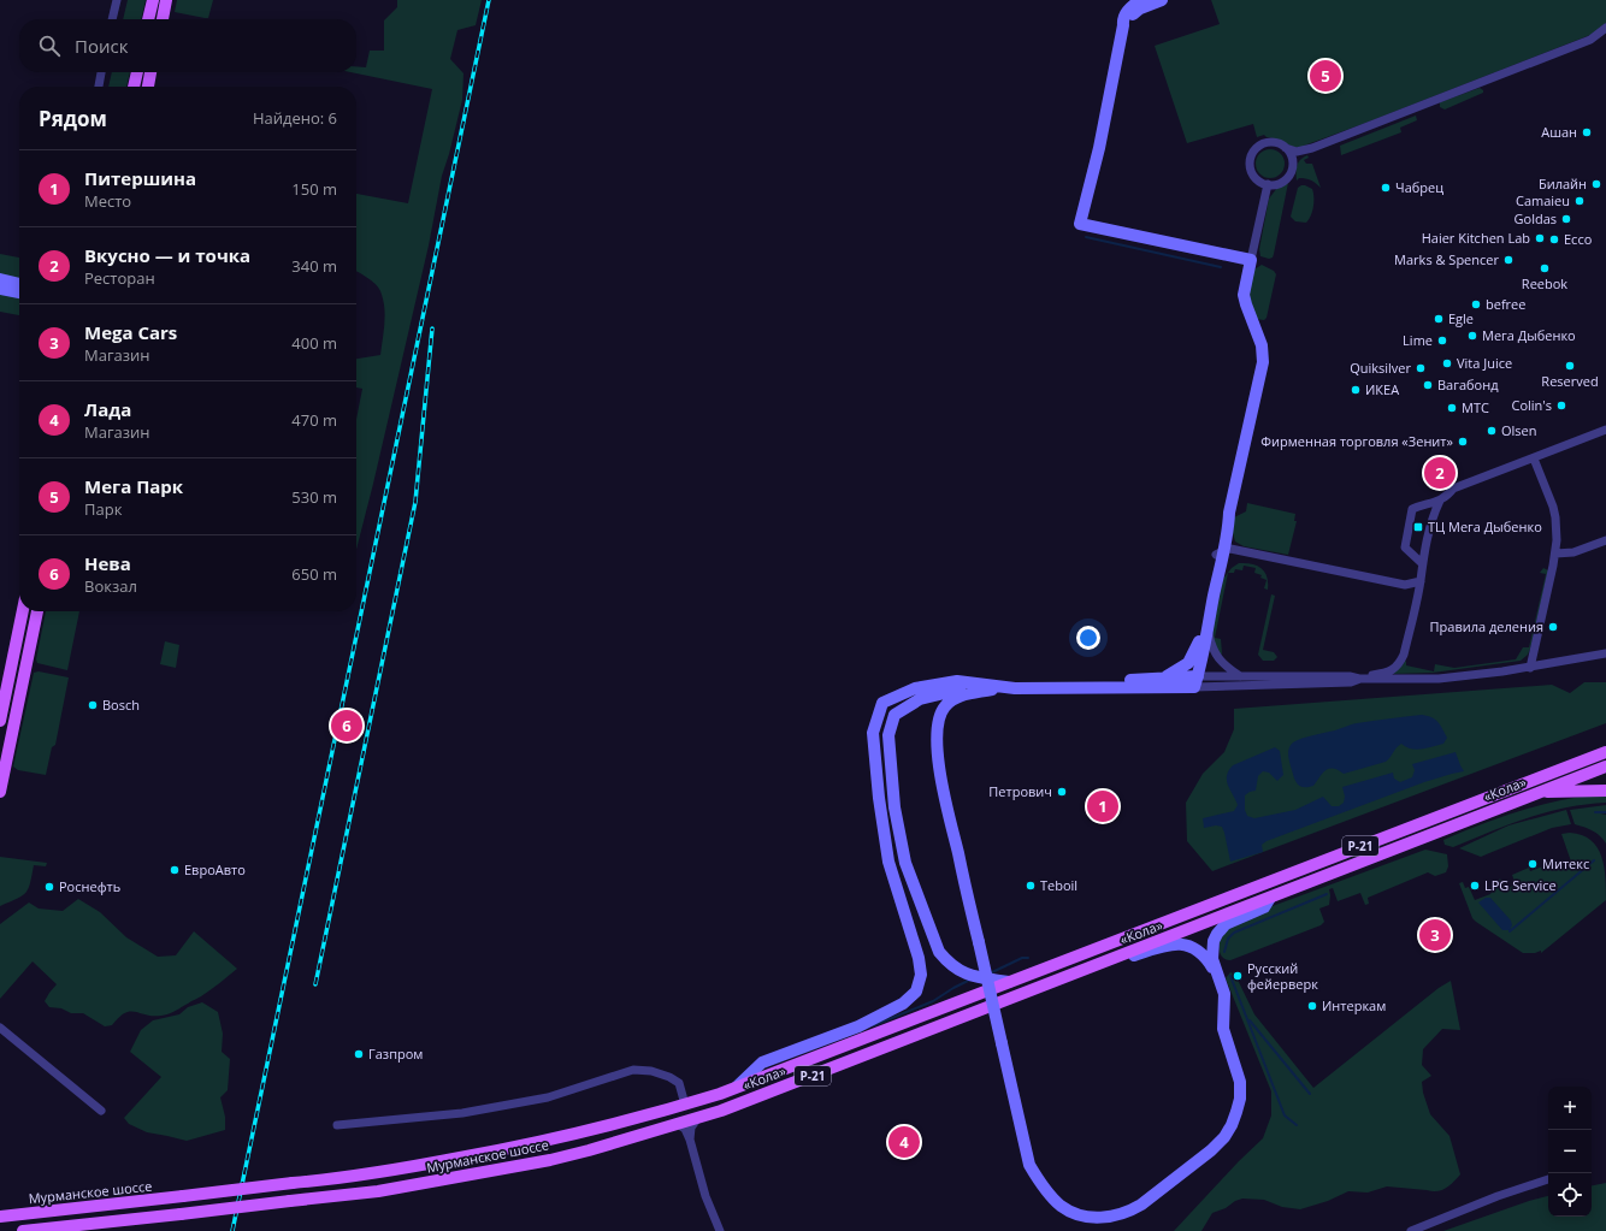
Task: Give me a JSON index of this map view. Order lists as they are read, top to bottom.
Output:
{
  "streets": {
    "main road": ["«Кола»", "Р-21", "Мурманское шоссе"]
  },
  "crossings": [
    ["«Кола»", "Мурманское шоссе"]
  ],
  "places": {
    "other": [
      "Ашан",
      "Билайн",
      "Чабрец",
      "Camaieu",
      "Goldas",
      "Haier Kitchen Lab",
      "Ecco",
      "Marks & Spencer",
      "Reebok",
      "befree",
      "Egle",
      "Мега Дыбенко",
      "Lime",
      "Vita Juice",
      "Reserved",
      "Quiksilver",
      "Вагабонд",
      "ИКЕА",
      "Colin's",
      "МТС",
      "Olsen",
      "Фирменная торговля «Зенит»",
      "Правила деления",
      "Bosch",
      "Петрович",
      "Митекс",
      "ЕвроАвто",
      "Teboil",
      "LPG Service",
      "Роснефть",
      "Русский фейерверк",
      "Интеркам",
      "Газпром"
    ],
    "transit": ["ТЦ Мега Дыбенко"]
  },
  "page": {
    "search": "Поиск",
    "pins": [
      "5",
      "2",
      "6",
      "1",
      "3",
      "4"
    ],
    "heading": ["Рядом", "Найдено: 6"],
    "list": [
      {
        "mark": "1",
        "name": "Питершина",
        "note": "Место",
        "value": "150 m"
      },
      {
        "mark": "2",
        "name": "Вкусно — и точка",
        "note": "Ресторан",
        "value": "340 m"
      },
      {
        "mark": "3",
        "name": "Mega Cars",
        "note": "Магазин",
        "value": "400 m"
      },
      {
        "mark": "4",
        "name": "Лада",
        "note": "Магазин",
        "value": "470 m"
      },
      {
        "mark": "5",
        "name": "Мега Парк",
        "note": "Парк",
        "value": "530 m"
      },
      {
        "mark": "6",
        "name": "Нева",
        "note": "Вокзал",
        "value": "650 m"
      }
    ],
    "map_buttons": ["+", "−"]
  }
}
